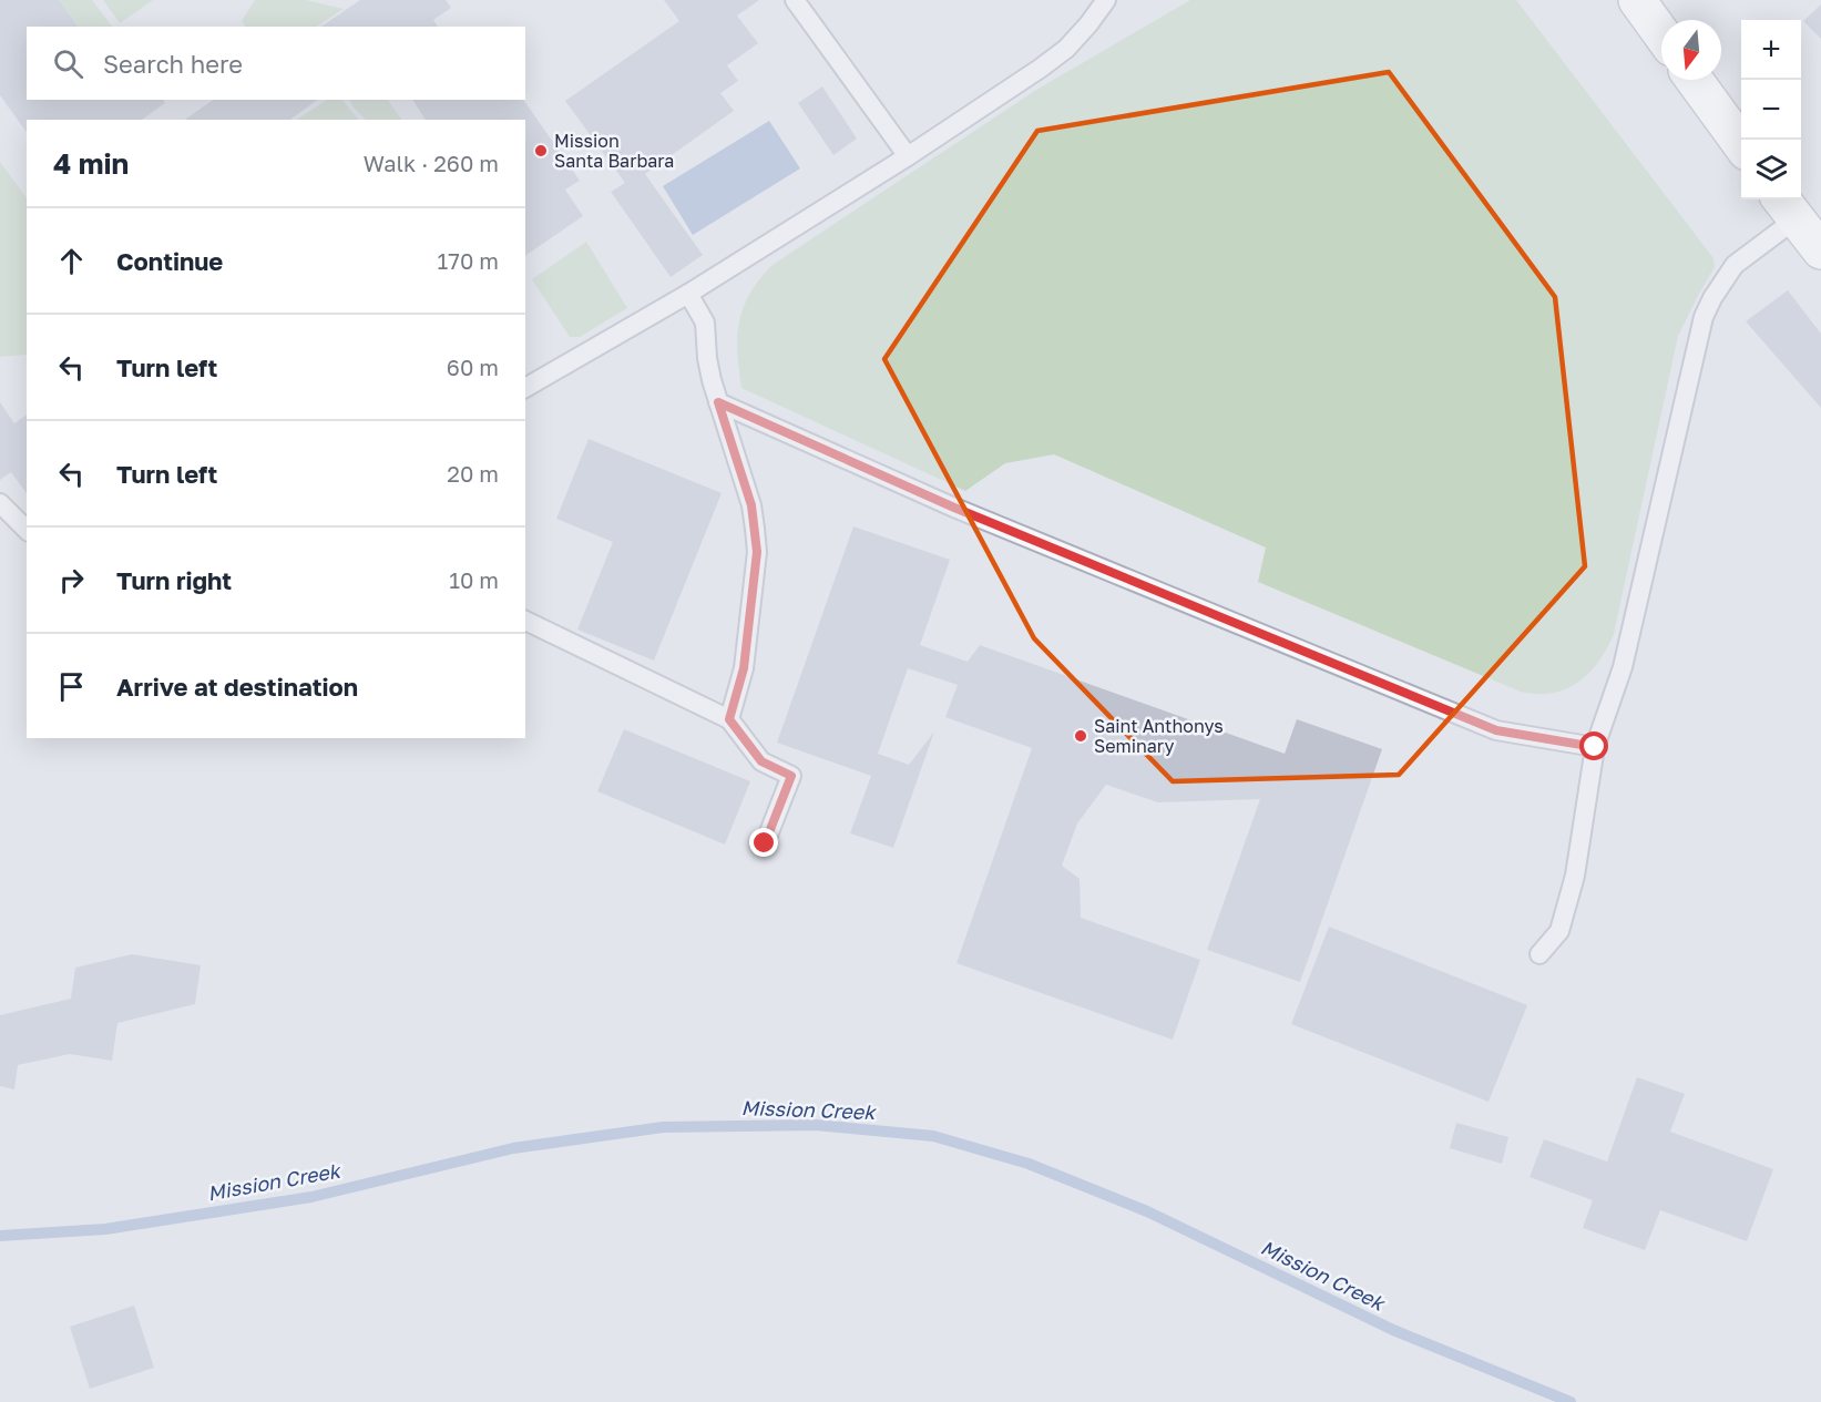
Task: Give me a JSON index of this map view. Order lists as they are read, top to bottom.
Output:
{
  "water": ["Mission Creek"],
  "places": ["Mission Santa Barbara", "Saint Anthonys Seminary"],
  "north": "bottom",
  "page": {
    "map_buttons": ["+", "−"],
    "search": "Search here",
    "heading": ["4 min", "Walk · 260 m"],
    "list": [
      ["Continue", "170 m"],
      ["Turn left", "60 m"],
      ["Turn left", "20 m"],
      ["Turn right", "10 m"],
      "Arrive at destination"
    ]
  }
}
